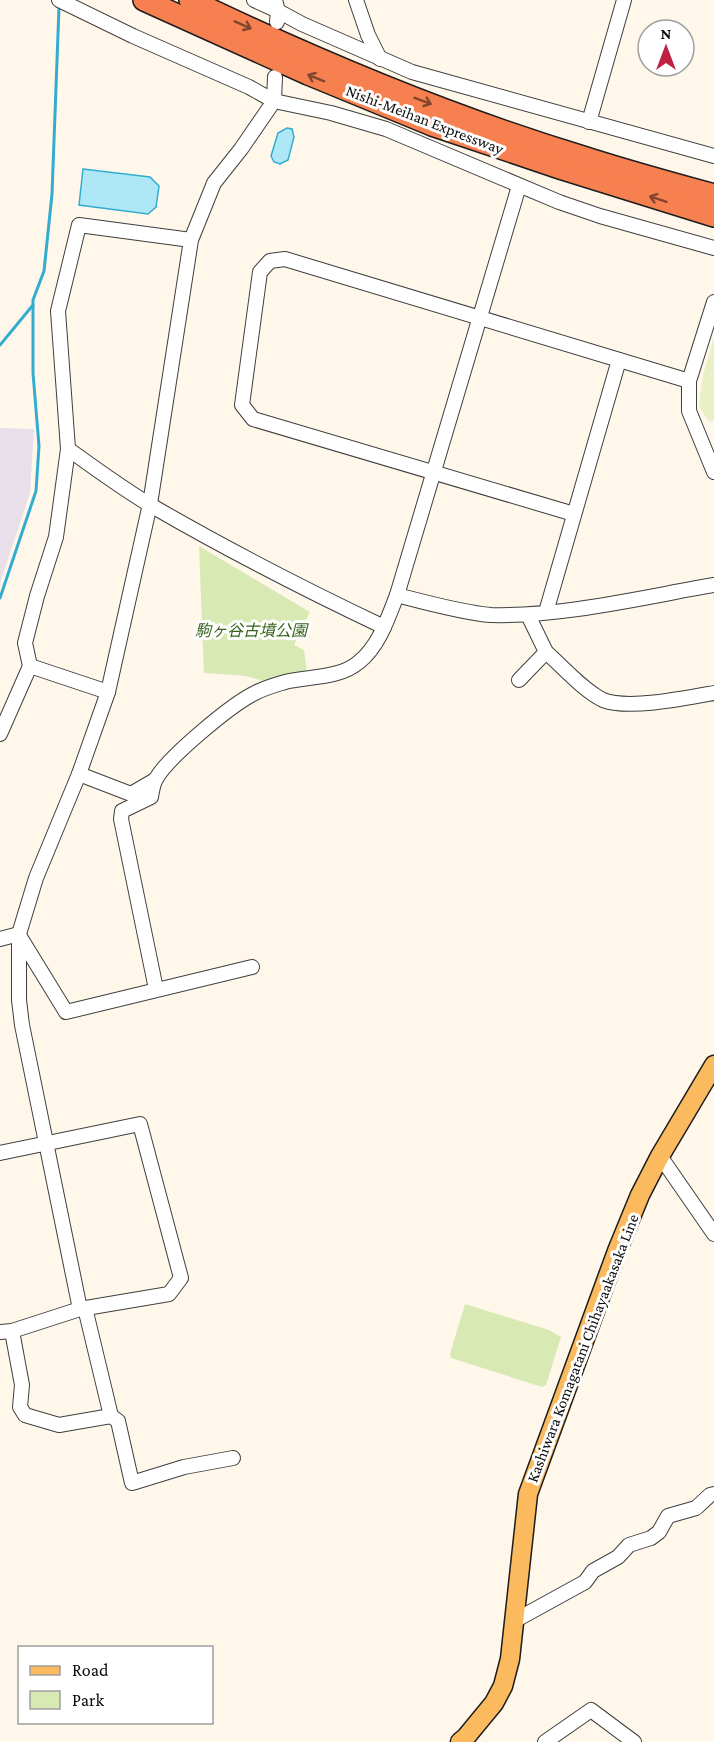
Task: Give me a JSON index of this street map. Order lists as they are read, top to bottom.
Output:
{
  "streets": {
    "highway": ["Nishi-Meihan Expressway"],
    "main road": ["Kashiwara Komagatani Chihayaakasaka Line"]
  },
  "parks": ["駒ヶ谷古墳公園"],
  "legend": ["Road", "Park"],
  "north": "top"
}
